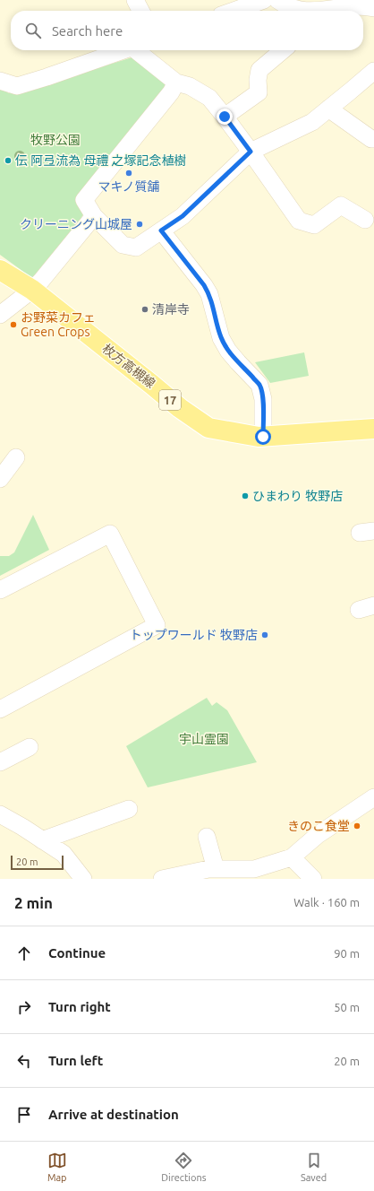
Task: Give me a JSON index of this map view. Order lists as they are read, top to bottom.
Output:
{
  "streets": {
    "main road": ["枚方高槻線", "17"]
  },
  "parks": ["牧野公園", "宇山霊園"],
  "places": [
    "伝 阿弖流為 母禮 之塚記念植樹",
    "マキノ質舗",
    "クリーニング山城屋",
    "清岸寺",
    "お野菜カフェ Green Crops",
    "ひまわり 牧野店",
    "トップワールド 牧野店",
    "きのこ食堂"
  ],
  "scale_bar": "20 m",
  "page": {
    "search": "Search here",
    "scale": "20 m",
    "heading": ["2 min", "Walk · 160 m"],
    "list": [
      ["Continue", "90 m"],
      ["Turn right", "50 m"],
      ["Turn left", "20 m"],
      "Arrive at destination"
    ],
    "nav": ["Map", "Directions", "Saved"]
  }
}
